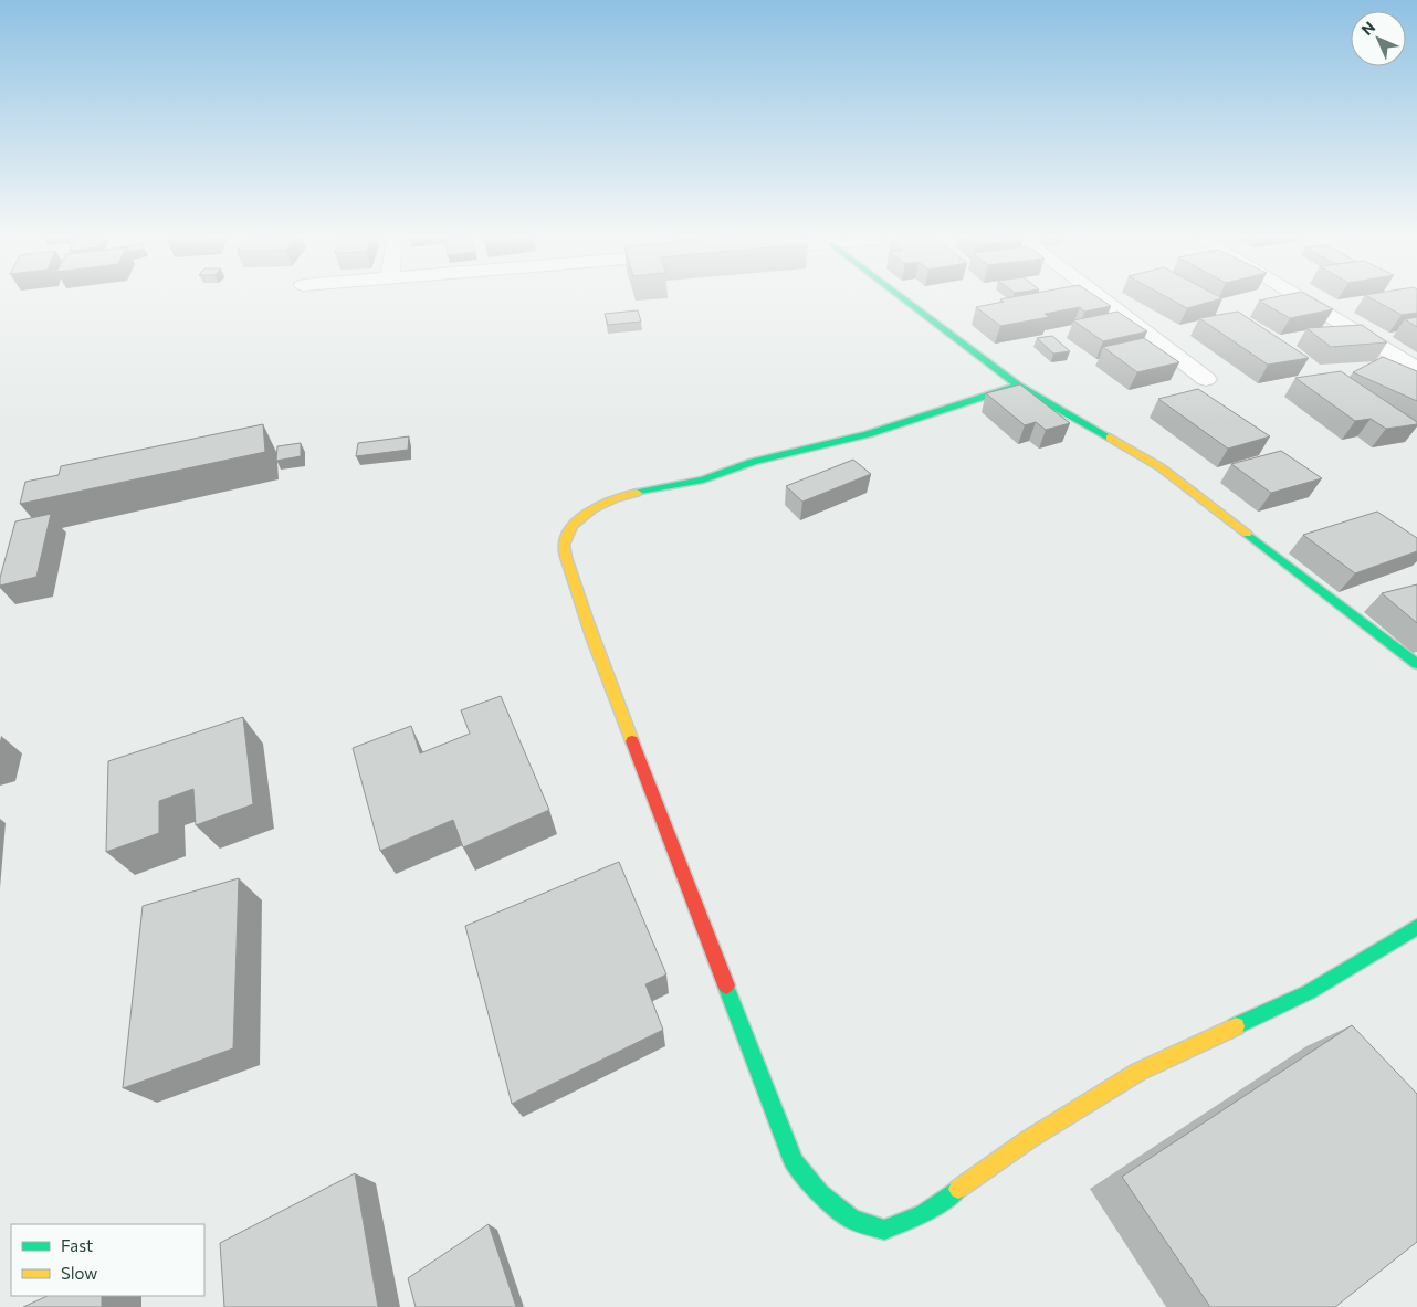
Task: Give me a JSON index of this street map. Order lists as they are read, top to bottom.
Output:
{
  "legend": ["Fast", "Slow"],
  "north": "top left"
}
